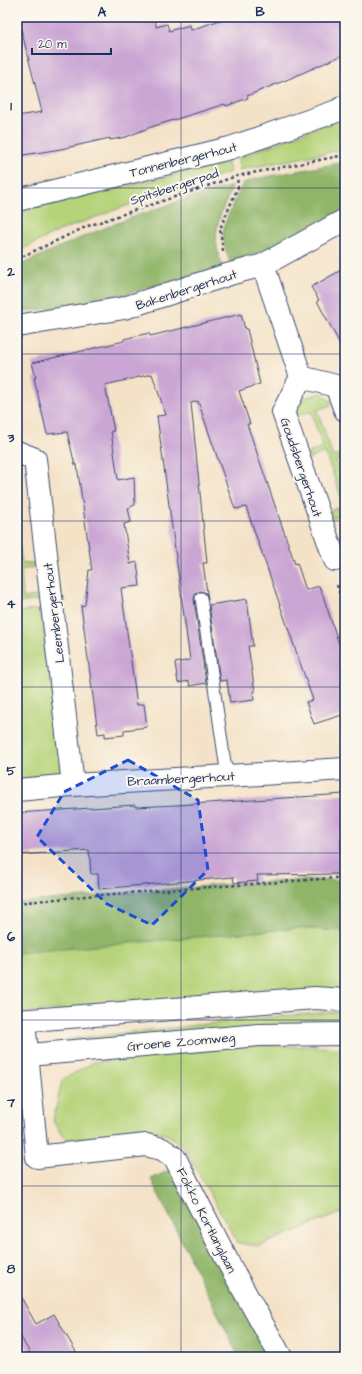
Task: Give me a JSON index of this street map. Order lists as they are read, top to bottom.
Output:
{
  "streets": {
    "street": [
      "Tonnenbergerhout",
      "Bakenbergerhout",
      "Goudsbergerhout",
      "Leembergerhout",
      "Braambergerhout",
      "Groene Zoomweg",
      "Fokko Kortlanglaan"
    ],
    "path": ["Spitsbergerpad"]
  },
  "crossings": [
    ["Leembergerhout", "Braambergerhout"],
    ["Groene Zoomweg", "Fokko Kortlanglaan"]
  ],
  "scale_bar": "20 m",
  "grid": {
    "columns": ["A", "B"],
    "rows": [
      "1",
      "2",
      "3",
      "4",
      "5",
      "6",
      "7",
      "8"
    ]
  }
}
